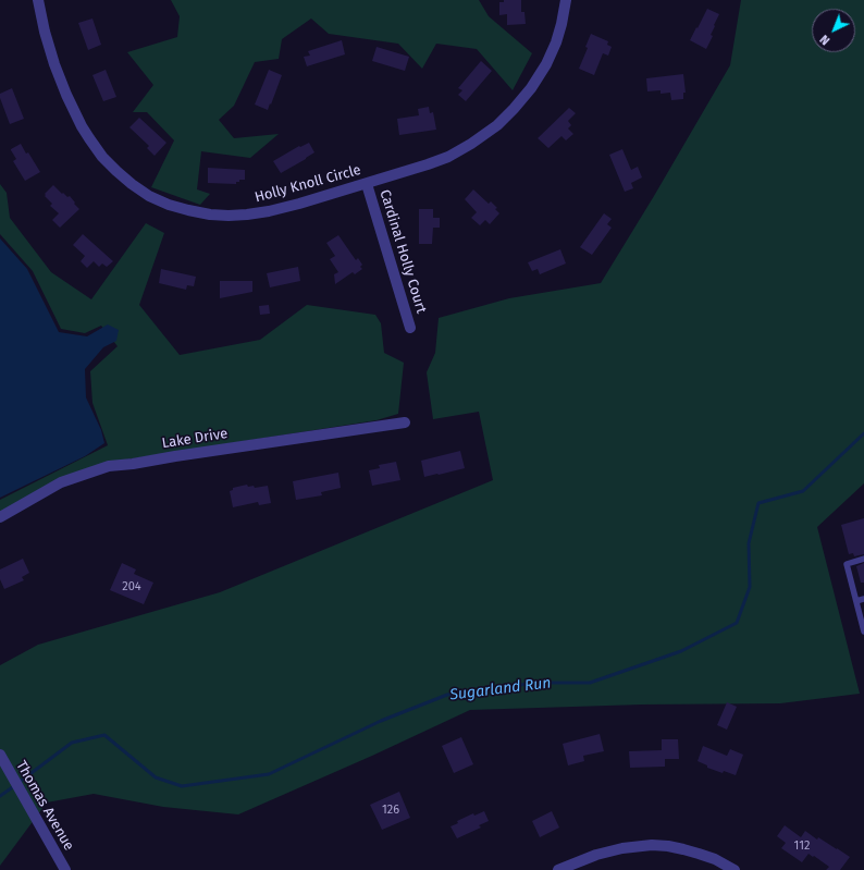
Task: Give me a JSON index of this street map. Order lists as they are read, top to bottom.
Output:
{
  "streets": {
    "street": [
      "Holly Knoll Circle",
      "Cardinal Holly Court",
      "Lake Drive",
      "Thomas Avenue"
    ]
  },
  "crossings": [
    ["Holly Knoll Circle", "Cardinal Holly Court"]
  ],
  "water": ["Sugarland Run"],
  "house_numbers": ["204", "126", "112"],
  "north": "bottom left"
}
